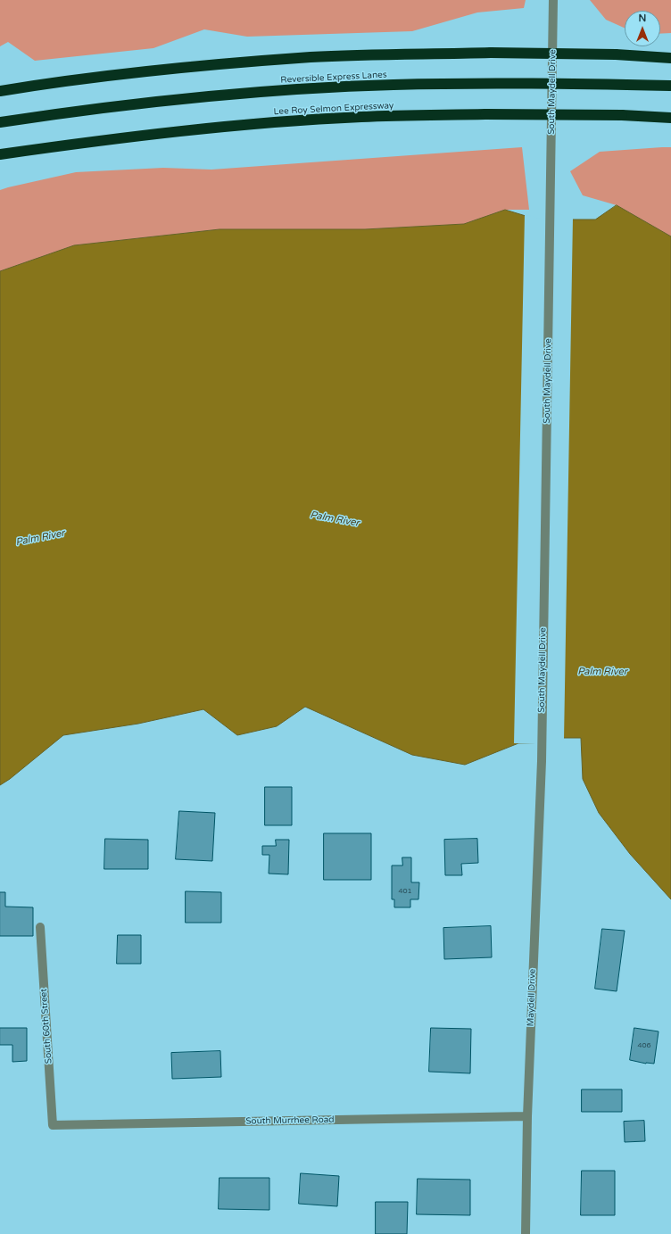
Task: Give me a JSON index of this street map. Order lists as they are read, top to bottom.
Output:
{
  "streets": {
    "highway": ["Reversible Express Lanes", "Lee Roy Selmon Expressway"],
    "street": [
      "South Maydell Drive",
      "Maydell Drive",
      "South 60th Street",
      "South Murrhee Road"
    ]
  },
  "crossings": [
    ["South Maydell Drive", "Maydell Drive"],
    ["Maydell Drive", "South Murrhee Road"],
    ["South 60th Street", "South Murrhee Road"]
  ],
  "water": ["Palm River"],
  "house_numbers": ["401", "406"],
  "north": "top"
}
